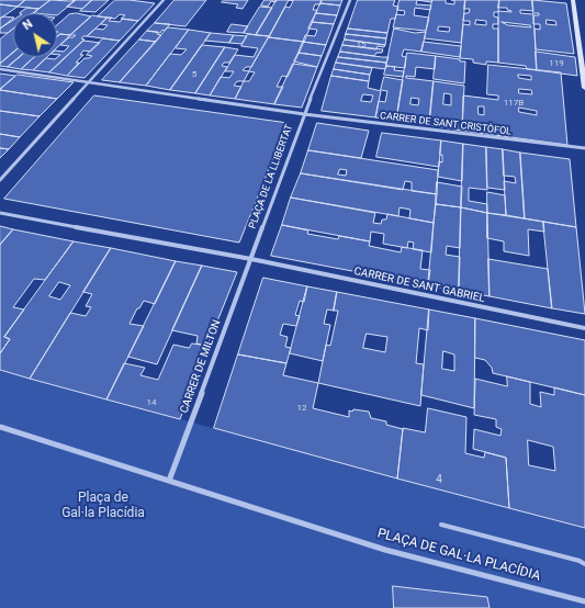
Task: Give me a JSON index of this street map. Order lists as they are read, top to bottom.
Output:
{
  "streets": {
    "street": [
      "CARRER DE SANT CRISTÒFOL",
      "PLAÇA DE LA LLIBERTAT",
      "CARRER DE SANT GABRIEL",
      "CARRER DE MILTON",
      "PLAÇA DE GAL·LA PLACÍDIA"
    ]
  },
  "crossings": [
    ["CARRER DE SANT CRISTÒFOL", "PLAÇA DE LA LLIBERTAT"],
    ["PLAÇA DE LA LLIBERTAT", "CARRER DE SANT GABRIEL"],
    ["PLAÇA DE LA LLIBERTAT", "CARRER DE MILTON"],
    ["CARRER DE SANT GABRIEL", "CARRER DE MILTON"],
    ["CARRER DE MILTON", "PLAÇA DE GAL·LA PLACÍDIA"]
  ],
  "parks": ["Plaça de Gal·la Placídia"],
  "house_numbers": [
    "15",
    "119",
    "5",
    "117B",
    "14",
    "12",
    "4"
  ],
  "north": "top left"
}
